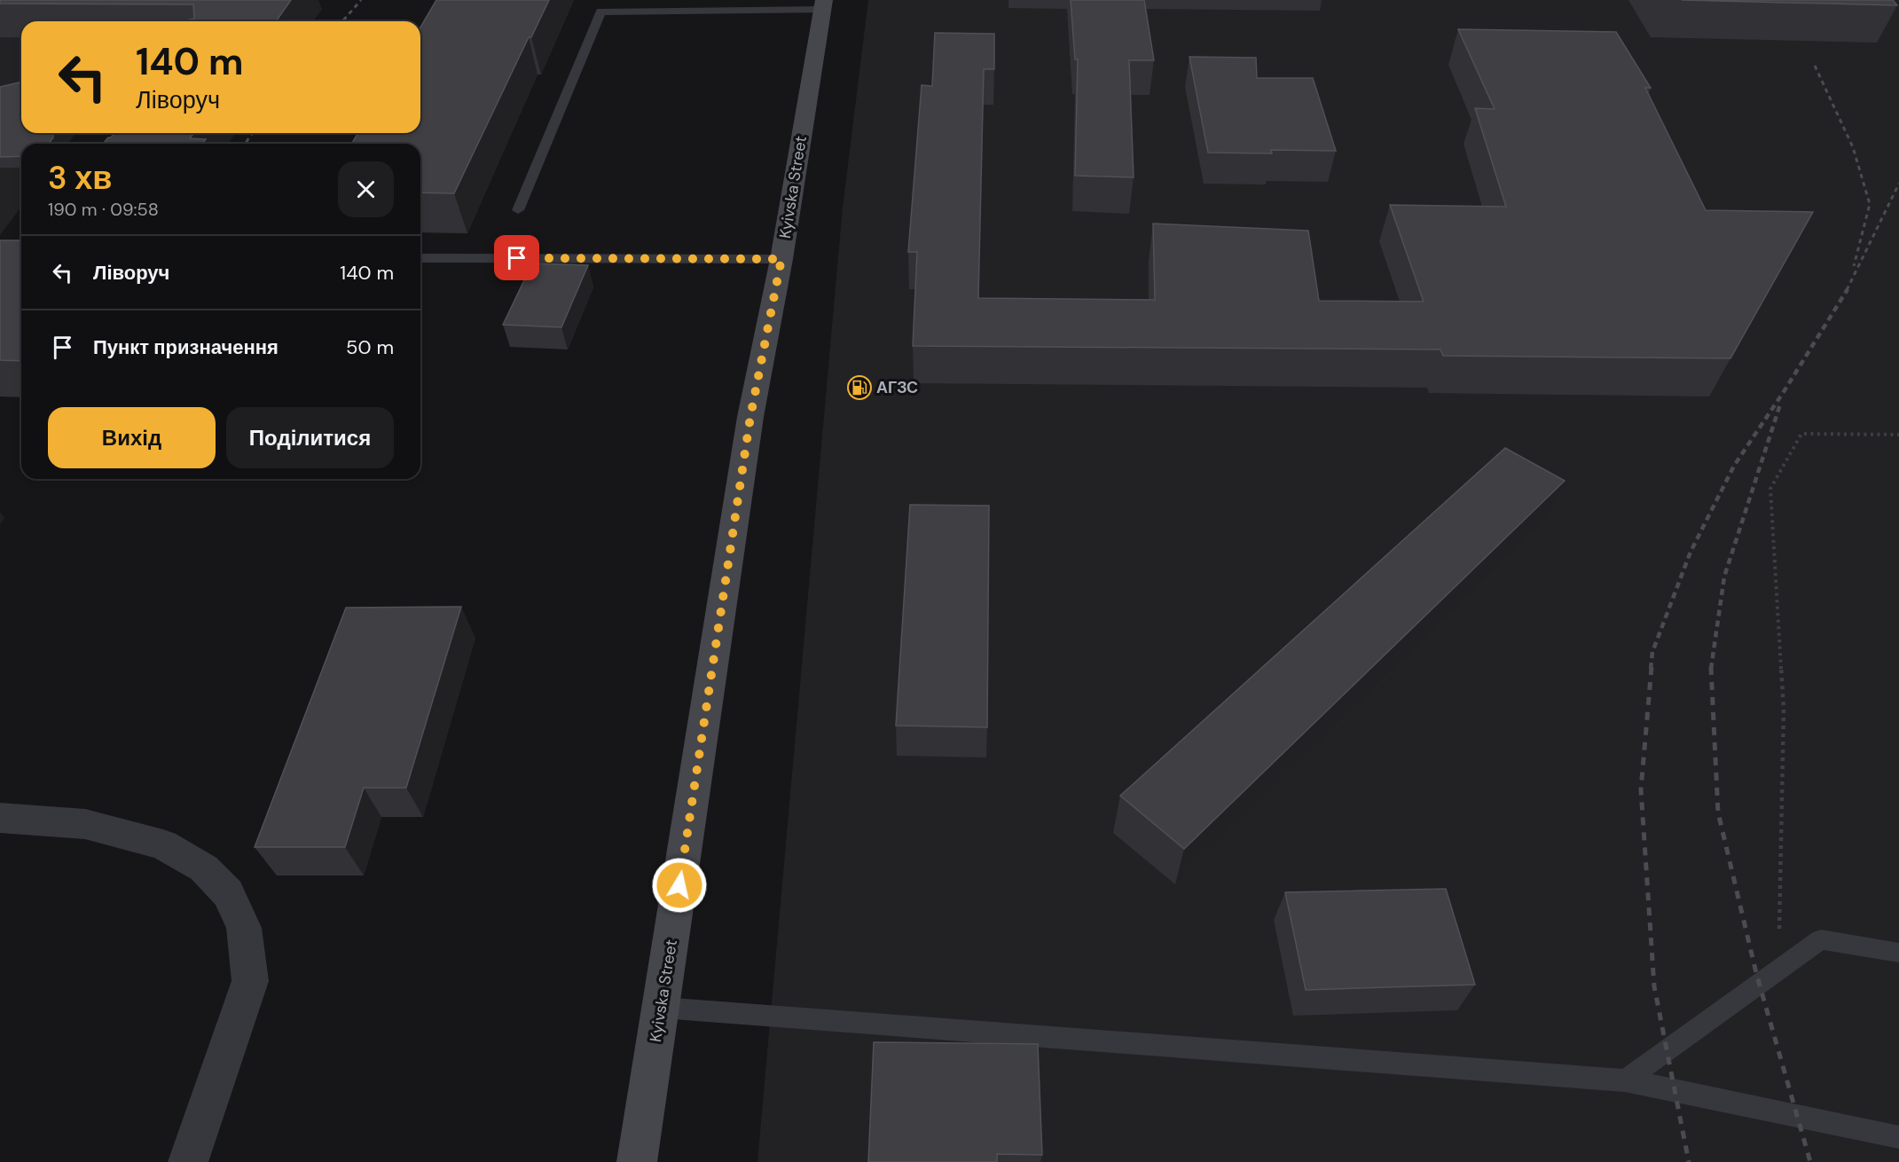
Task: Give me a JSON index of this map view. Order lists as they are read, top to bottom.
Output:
{
  "streets": {
    "main road": ["Kyivska Street"]
  },
  "places": {
    "fuel station": ["АГЗС"]
  },
  "page": {
    "turn": ["140 m", "Ліворуч"],
    "heading": ["3 хв", "190 m · 09:58"],
    "list": [
      {
        "name": "Ліворуч",
        "value": "140 m"
      },
      {
        "name": "Пункт призначення",
        "value": "50 m"
      }
    ],
    "buttons": ["Вихід", "Поділитися"]
  }
}
